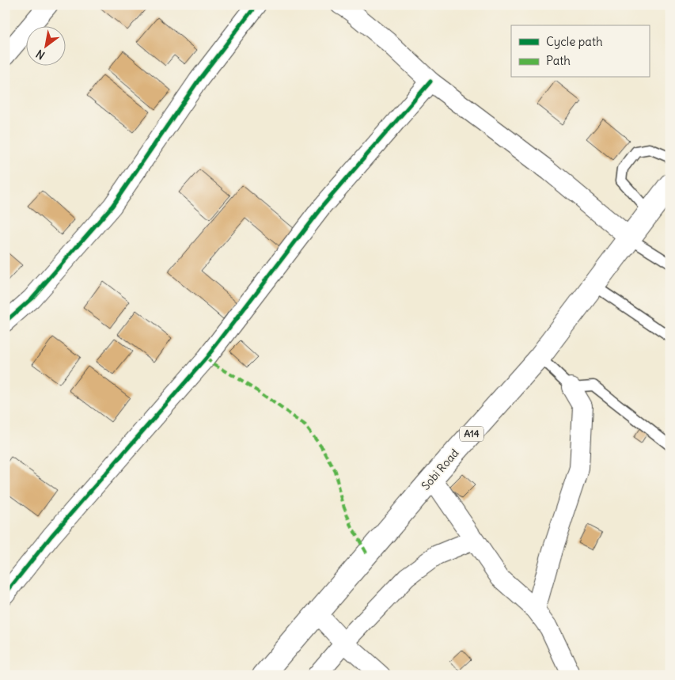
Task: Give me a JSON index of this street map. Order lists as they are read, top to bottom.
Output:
{
  "streets": {
    "highway": ["A14", "Sobi Road"]
  },
  "legend": ["Cycle path", "Path"],
  "north": "bottom left"
}
